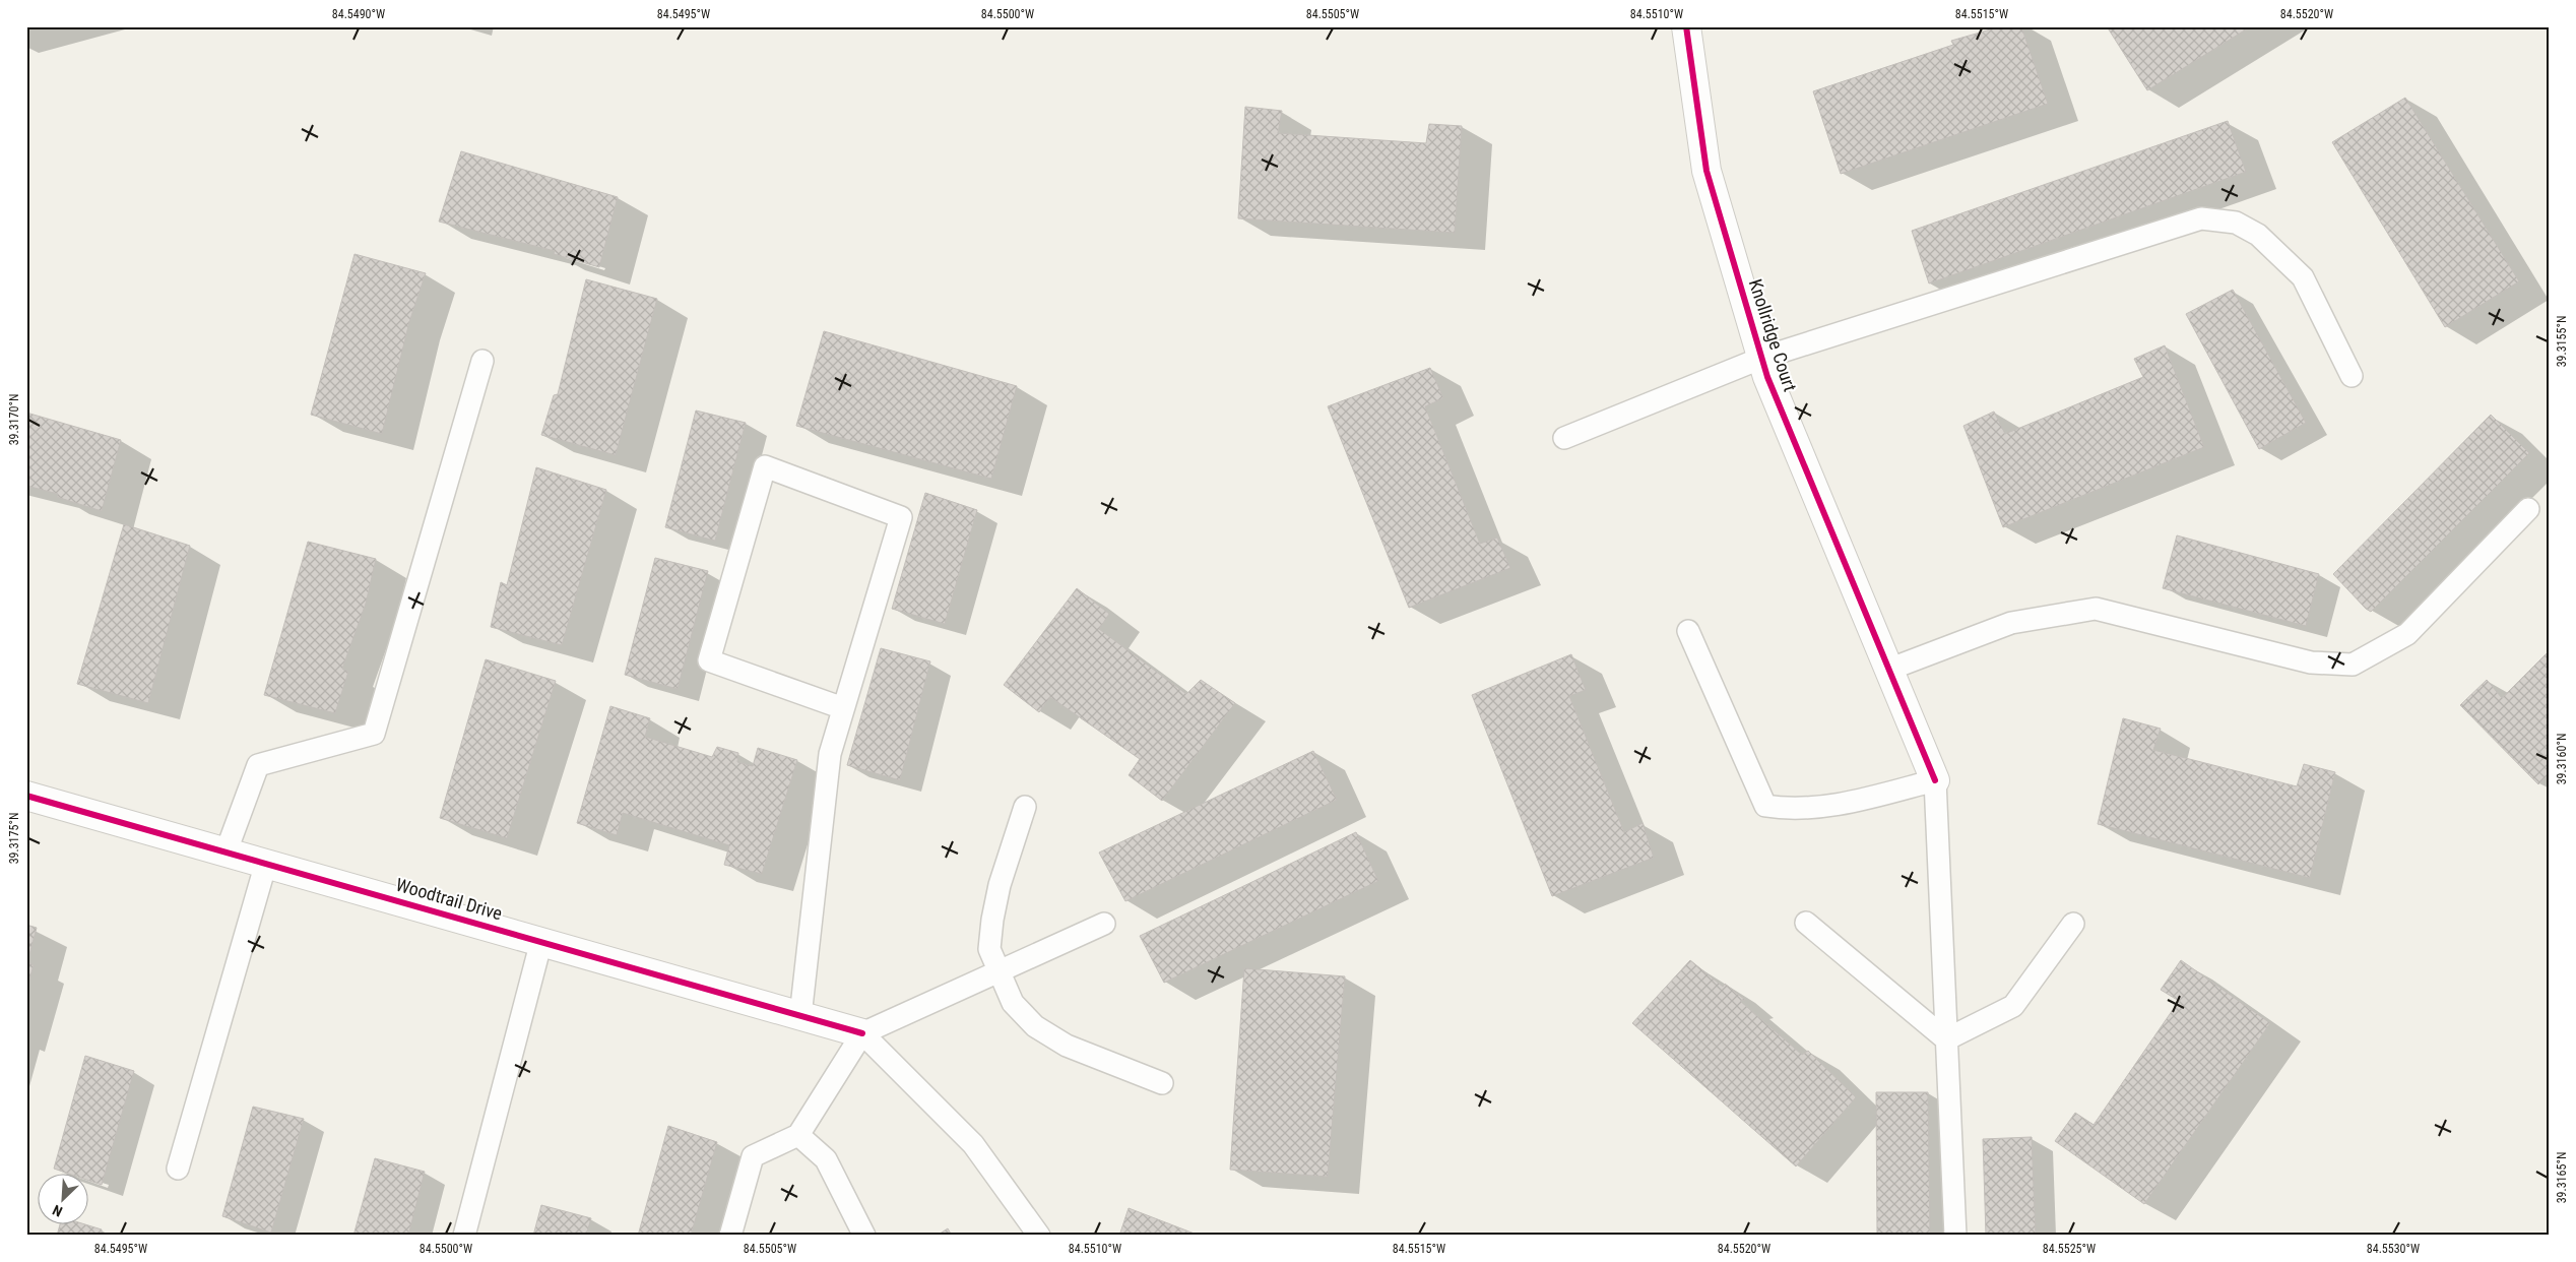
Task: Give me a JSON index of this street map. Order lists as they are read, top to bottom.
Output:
{
  "streets": {
    "street": ["Knollridge Court", "Woodtrail Drive"]
  },
  "north": "bottom left",
  "coordinates": [
    "84.5490°W",
    "84.5495°W",
    "84.5500°W",
    "84.5505°W",
    "84.5510°W",
    "84.5515°W",
    "84.5520°W",
    "39.3155°N",
    "39.3170°N",
    "39.3160°N",
    "39.3175°N",
    "39.3165°N",
    "84.5525°W",
    "84.5530°W"
  ]
}
